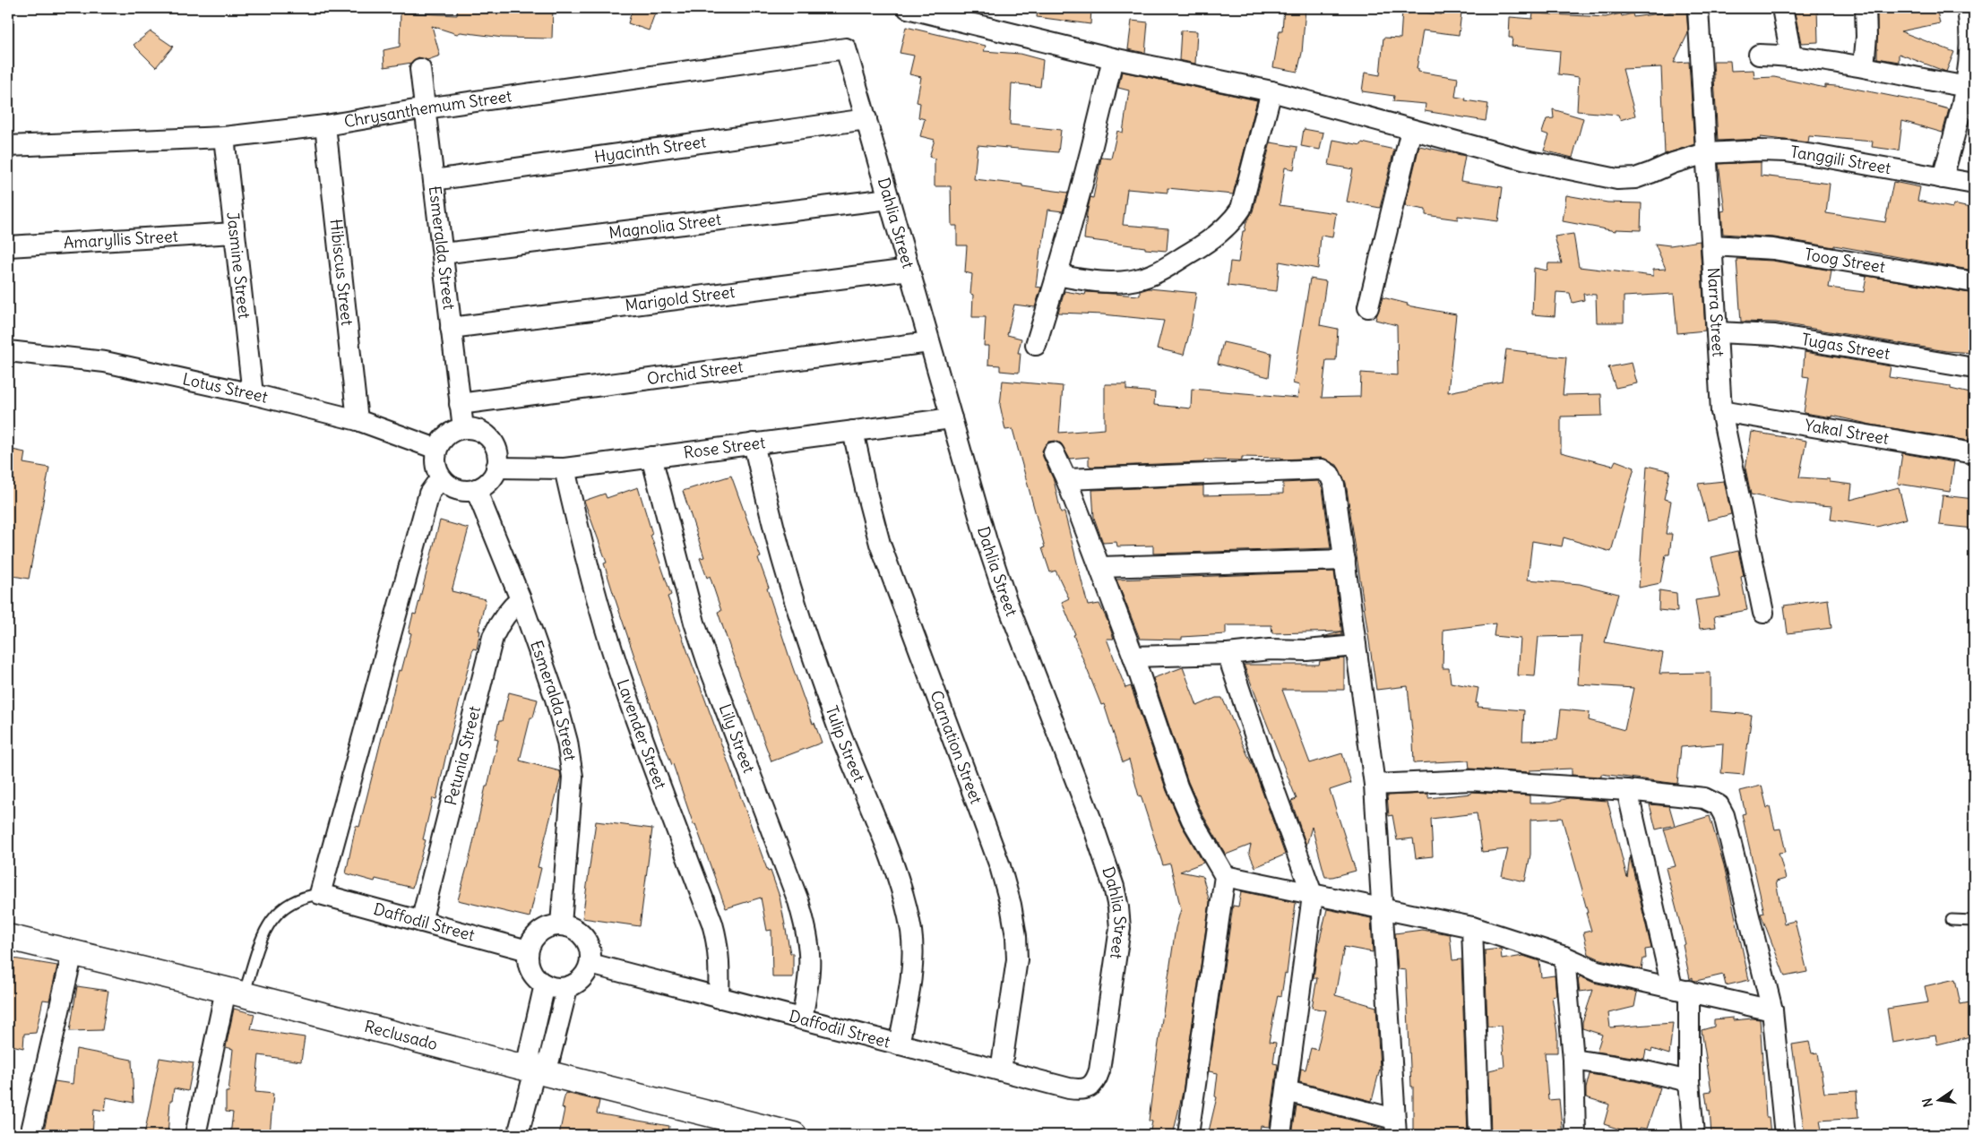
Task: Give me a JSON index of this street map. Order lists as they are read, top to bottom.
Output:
{
  "streets": {
    "street": [
      "Chrysanthemum Street",
      "Hyacinth Street",
      "Tanggili Street",
      "Dahlia Street",
      "Magnolia Street",
      "Amaryllis Street",
      "Esmeralda Street",
      "Toog Street",
      "Jasmine Street",
      "Hibiscus Street",
      "Marigold Street",
      "Narra Street",
      "Tugas Street",
      "Orchid Street",
      "Lotus Street",
      "Yakal Street",
      "Rose Street",
      "Lavender Street",
      "Lily Street",
      "Tulip Street",
      "Carnation Street",
      "Petunia Street",
      "Daffodil Street",
      "Reclusado"
    ]
  },
  "crossings": [
    ["Chrysanthemum Street", "Dahlia Street"],
    ["Chrysanthemum Street", "Esmeralda Street"],
    ["Chrysanthemum Street", "Jasmine Street"],
    ["Chrysanthemum Street", "Hibiscus Street"],
    ["Hyacinth Street", "Dahlia Street"],
    ["Hyacinth Street", "Esmeralda Street"],
    ["Tanggili Street", "Narra Street"],
    ["Dahlia Street", "Magnolia Street"],
    ["Dahlia Street", "Marigold Street"],
    ["Dahlia Street", "Orchid Street"],
    ["Dahlia Street", "Rose Street"],
    ["Dahlia Street", "Daffodil Street"],
    ["Magnolia Street", "Esmeralda Street"],
    ["Amaryllis Street", "Jasmine Street"],
    ["Esmeralda Street", "Marigold Street"],
    ["Esmeralda Street", "Orchid Street"],
    ["Esmeralda Street", "Lotus Street"],
    ["Esmeralda Street", "Rose Street"],
    ["Esmeralda Street", "Petunia Street"],
    ["Esmeralda Street", "Daffodil Street"],
    ["Toog Street", "Narra Street"],
    ["Jasmine Street", "Lotus Street"],
    ["Hibiscus Street", "Lotus Street"],
    ["Narra Street", "Tugas Street"],
    ["Narra Street", "Yakal Street"],
    ["Lotus Street", "Rose Street"],
    ["Rose Street", "Lavender Street"],
    ["Rose Street", "Lily Street"],
    ["Rose Street", "Tulip Street"],
    ["Rose Street", "Carnation Street"],
    ["Lavender Street", "Daffodil Street"],
    ["Lily Street", "Daffodil Street"],
    ["Tulip Street", "Daffodil Street"],
    ["Carnation Street", "Daffodil Street"],
    ["Petunia Street", "Daffodil Street"]
  ],
  "north": "left"
}
